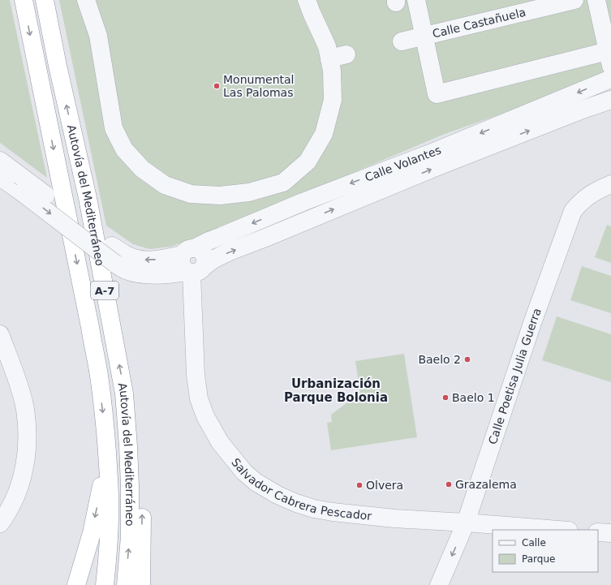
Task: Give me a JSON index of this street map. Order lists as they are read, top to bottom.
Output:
{
  "streets": {
    "highway": ["Autovía del Mediterráneo", "A-7"],
    "street": [
      "Calle Castañuela",
      "Calle Volantes",
      "Calle Poetisa Julia Guerra",
      "Salvador Cabrera Pescador"
    ]
  },
  "crossings": [
    ["Calle Volantes", "Salvador Cabrera Pescador"],
    ["Calle Poetisa Julia Guerra", "Salvador Cabrera Pescador"]
  ],
  "districts": ["Urbanización Parque Bolonia"],
  "places": [
    "Monumental Las Palomas",
    "Baelo 2",
    "Baelo 1",
    "Grazalema",
    "Olvera"
  ],
  "legend": ["Calle", "Parque"]
}
